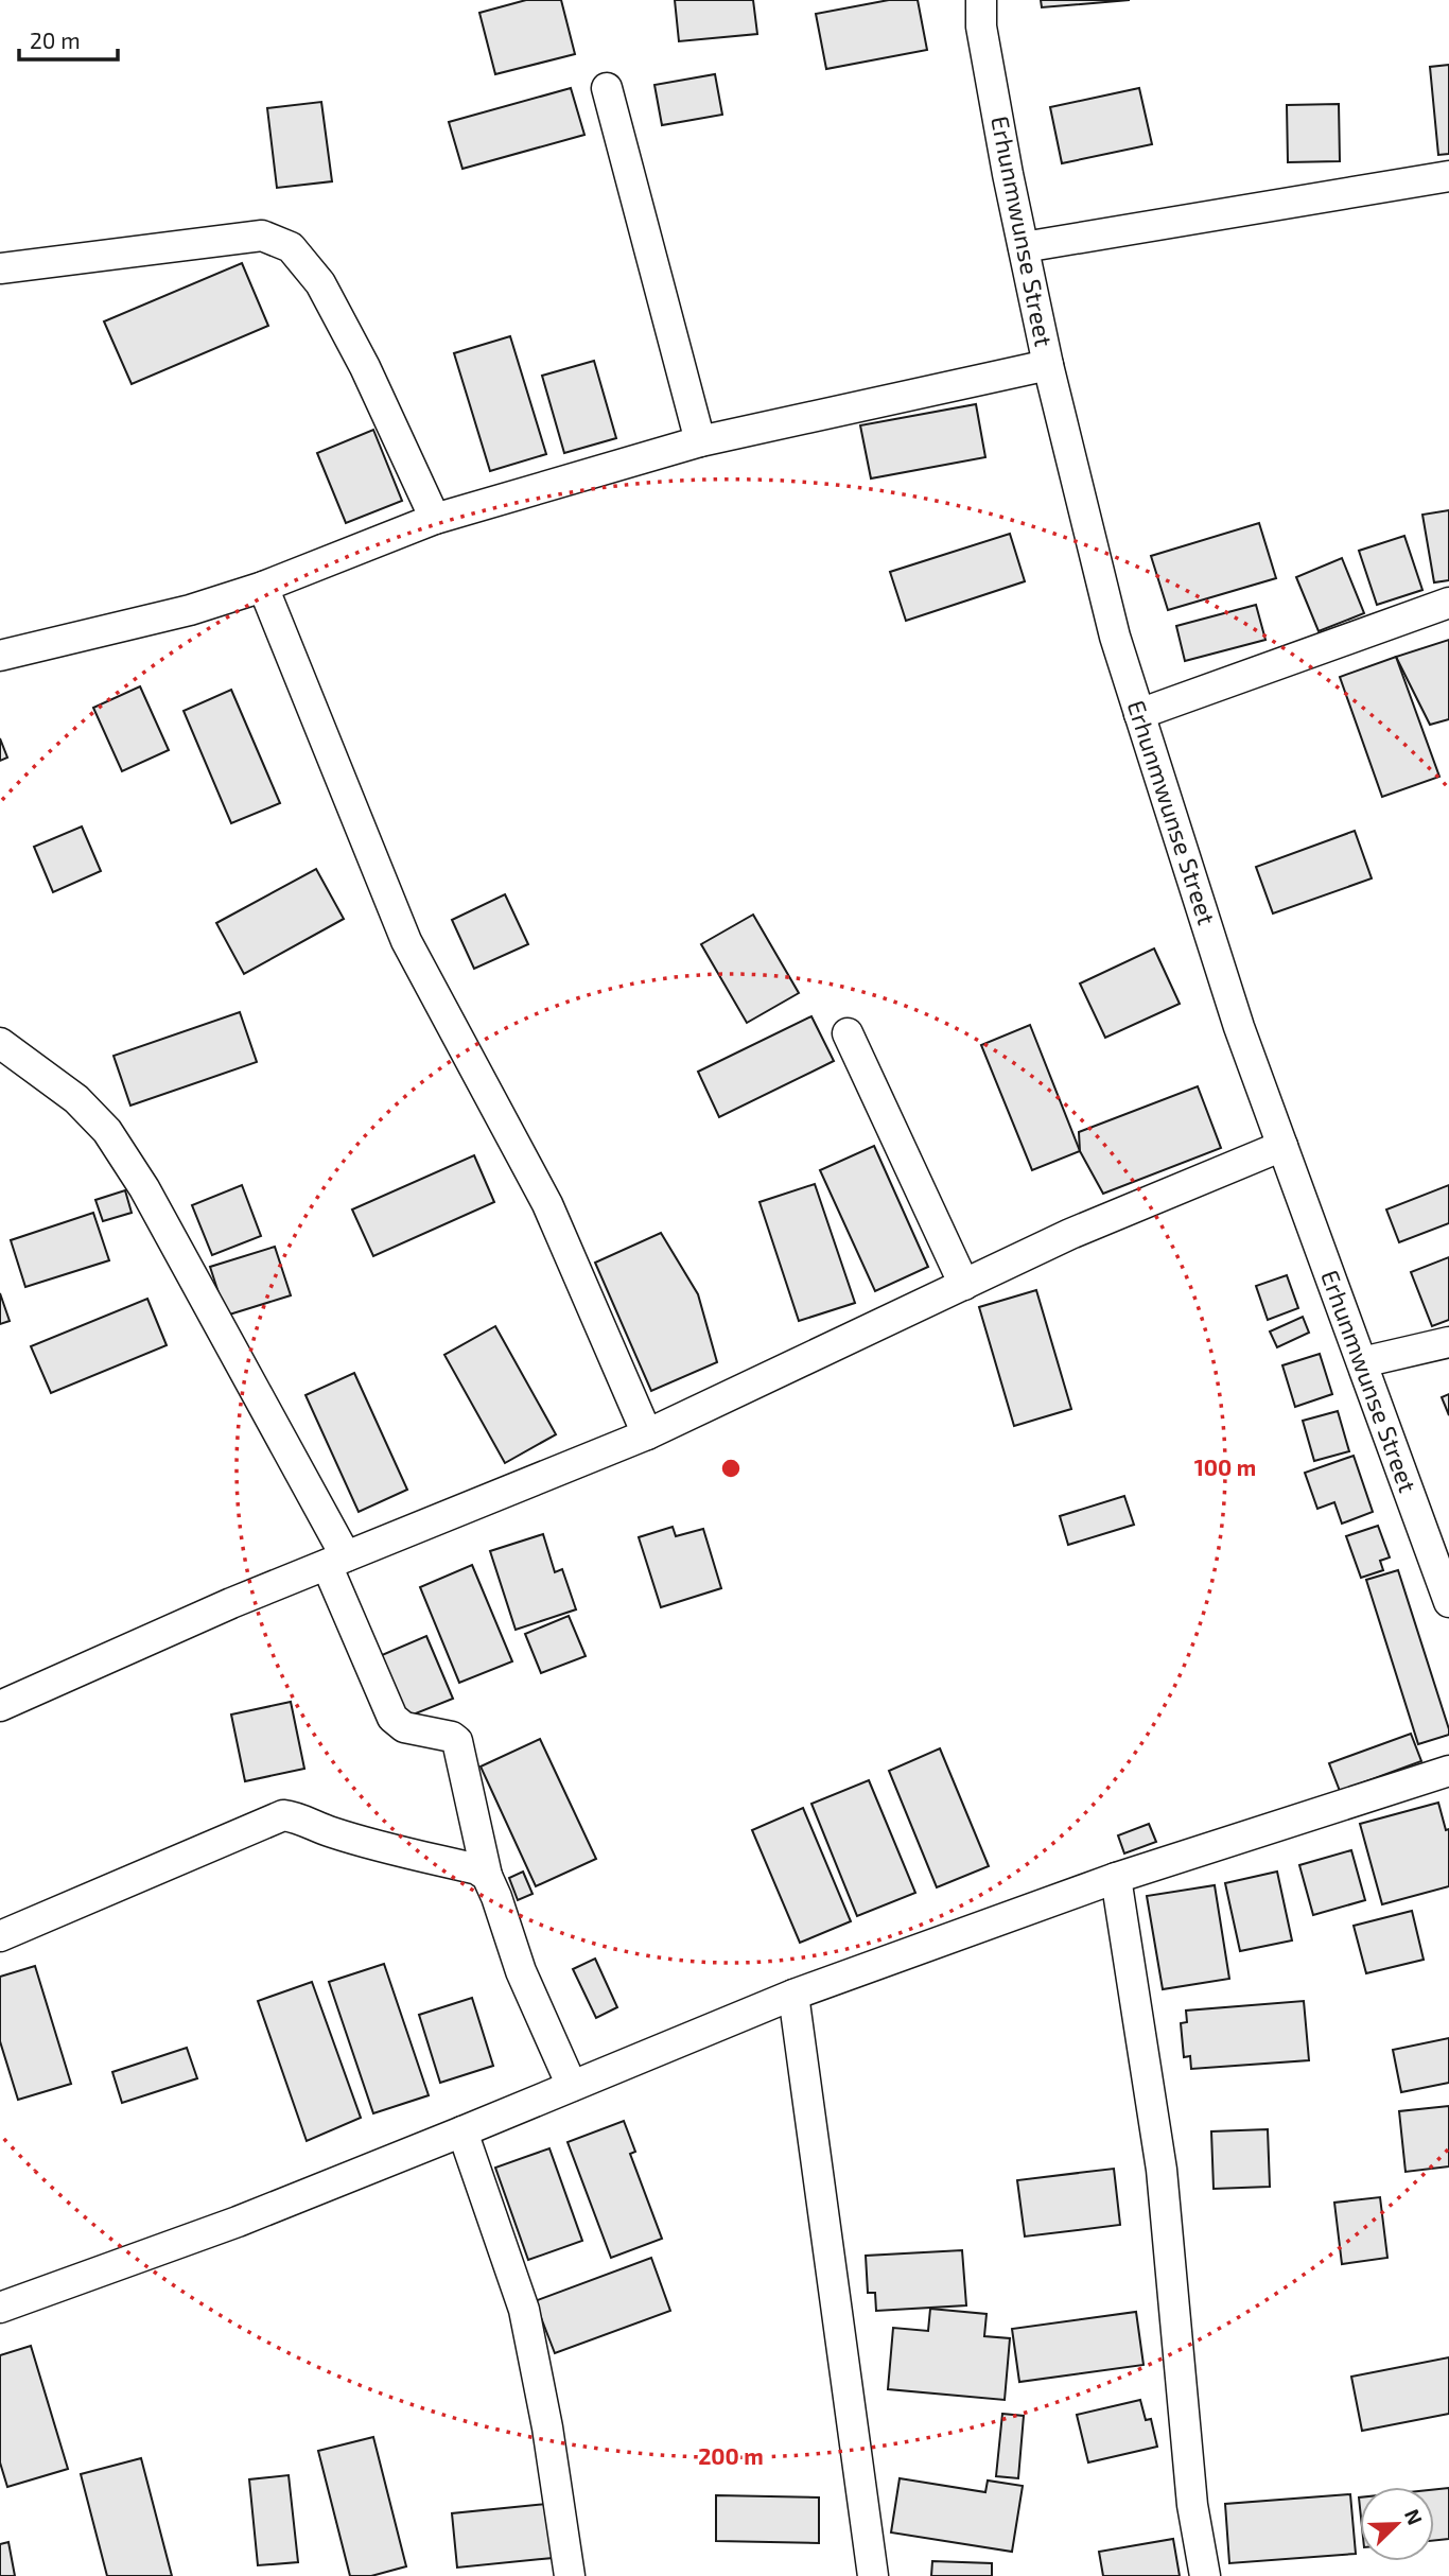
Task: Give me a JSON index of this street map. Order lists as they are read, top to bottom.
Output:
{
  "streets": {
    "street": ["Erhunmwunse Street"]
  },
  "scale_bar": "20 m",
  "north": "top right",
  "rings": ["100 m", "200 m"]
}
